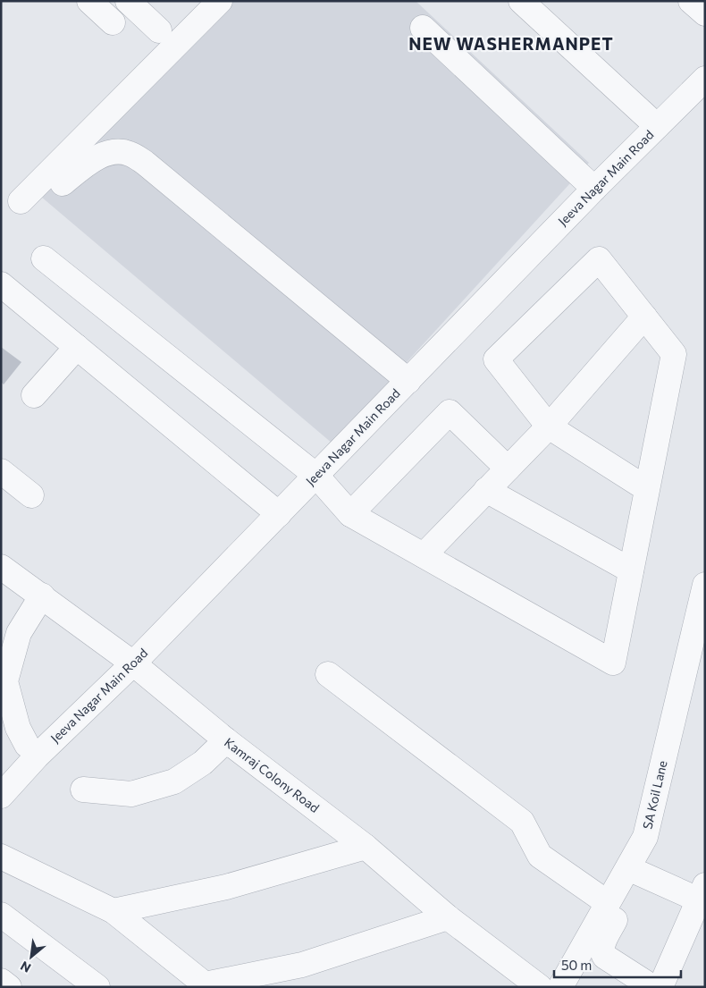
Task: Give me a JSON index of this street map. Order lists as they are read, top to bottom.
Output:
{
  "streets": {
    "street": ["Jeeva Nagar Main Road", "Kamraj Colony Road", "SA Koil Lane"]
  },
  "crossings": [
    ["Jeeva Nagar Main Road", "Kamraj Colony Road"]
  ],
  "districts": ["NEW WASHERMANPET"],
  "scale_bar": "50 m",
  "north": "bottom left"
}
